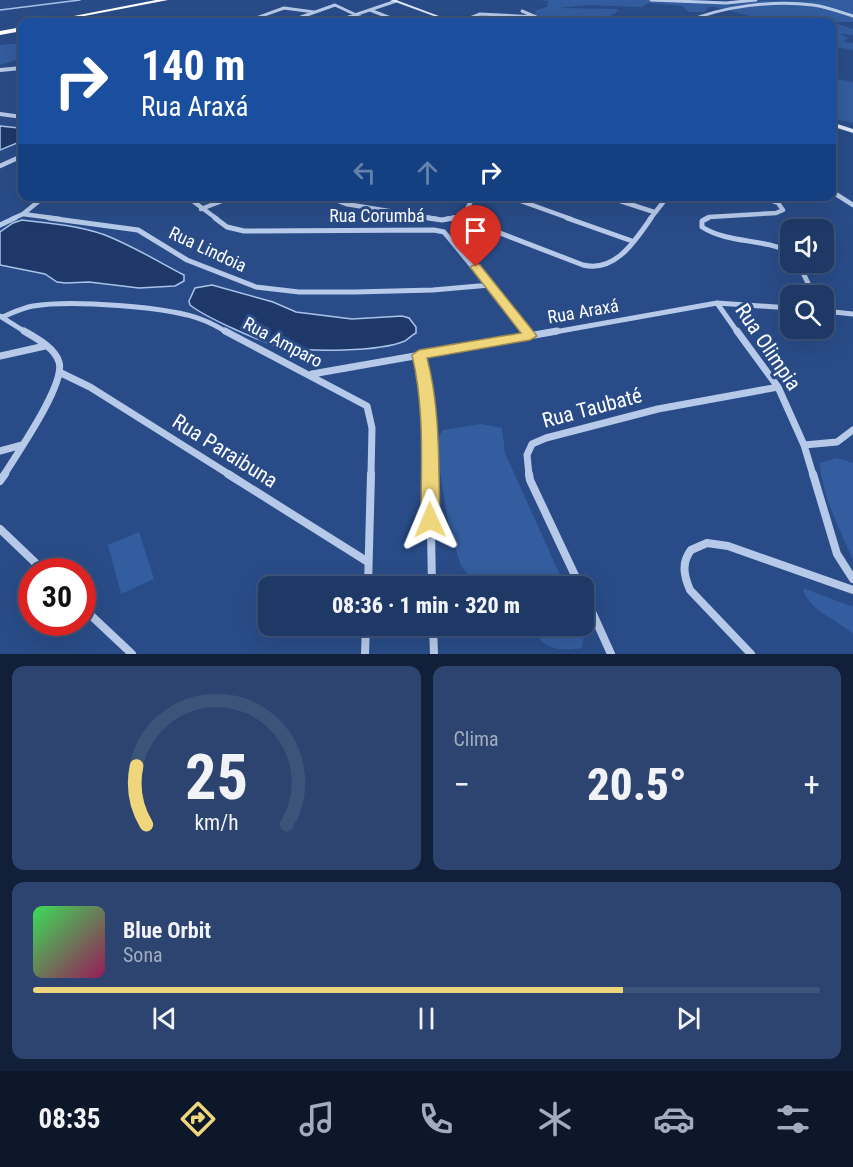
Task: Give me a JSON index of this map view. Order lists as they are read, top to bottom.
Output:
{
  "streets": {
    "street": [
      "Rua Corumbá",
      "Rua Lindoia",
      "Rua Araxá",
      "Rua Amparo",
      "Rua Olimpia",
      "Rua Taubaté",
      "Rua Paraibuna"
    ]
  },
  "crossings": [
    ["Rua Corumbá", "Rua Lindoia"],
    ["Rua Corumbá", "Rua Araxá"],
    ["Rua Araxá", "Rua Amparo"],
    ["Rua Araxá", "Rua Olimpia"],
    ["Rua Amparo", "Rua Paraibuna"],
    ["Rua Olimpia", "Rua Taubaté"]
  ],
  "page": {
    "turn": ["140 m", "Rua Araxá"],
    "limit": "30",
    "trip": "08:36 · 1 min · 320 m",
    "tile": "Clima",
    "heat": ["−", "20.5°", "+"],
    "song": ["Blue Orbit", "Sona"],
    "tabs": "08:35",
    "gauge": ["25", "km/h"]
  }
}
